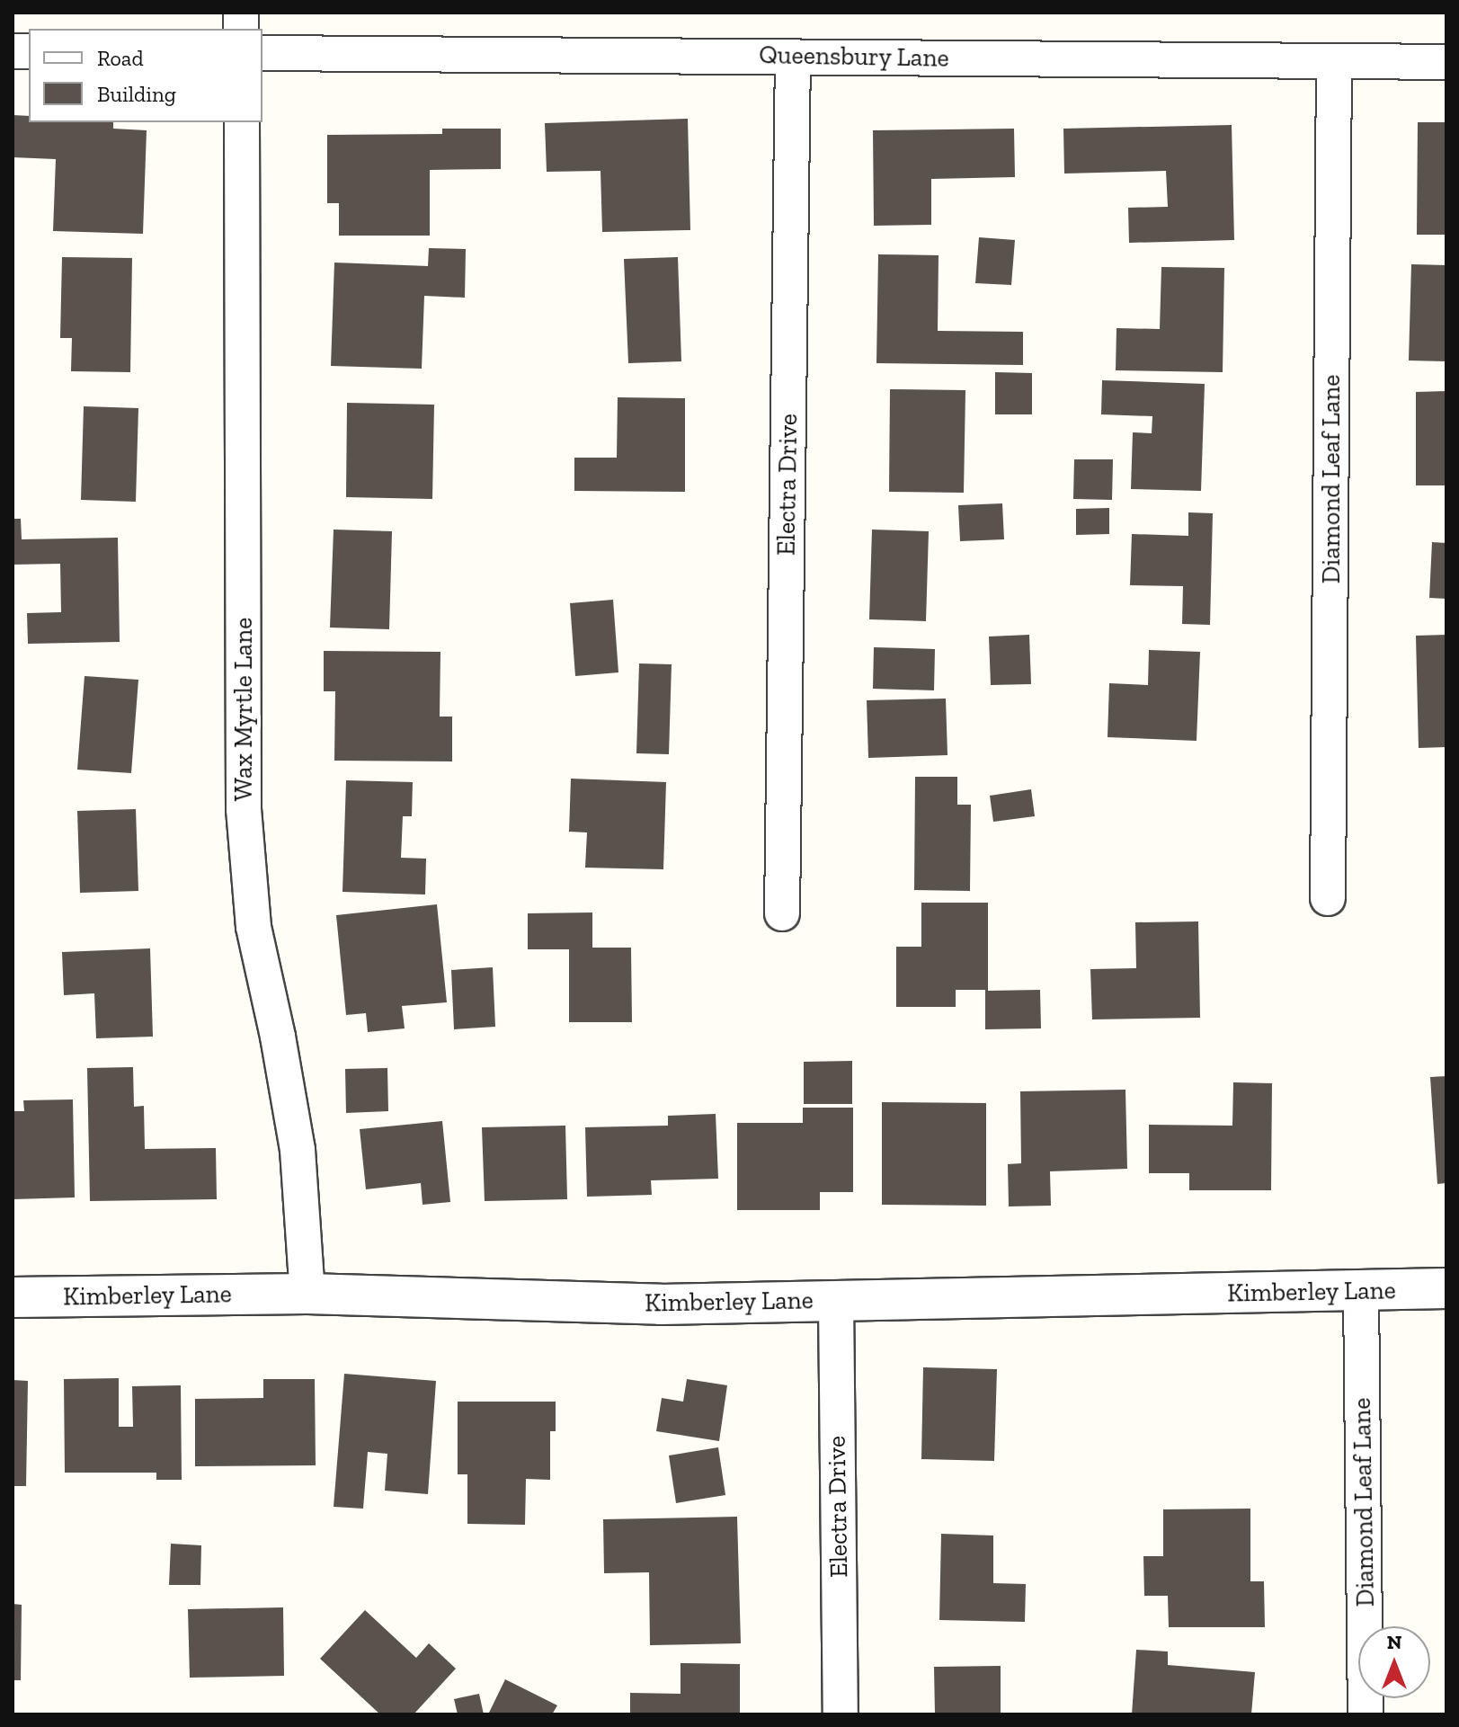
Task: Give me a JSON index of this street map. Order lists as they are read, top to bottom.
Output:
{
  "streets": {
    "street": [
      "Queensbury Lane",
      "Diamond Leaf Lane",
      "Electra Drive",
      "Wax Myrtle Lane",
      "Kimberley Lane"
    ]
  },
  "crossings": [
    ["Queensbury Lane", "Diamond Leaf Lane"],
    ["Queensbury Lane", "Electra Drive"],
    ["Diamond Leaf Lane", "Kimberley Lane"],
    ["Electra Drive", "Kimberley Lane"],
    ["Wax Myrtle Lane", "Kimberley Lane"]
  ],
  "legend": ["Road", "Building"],
  "north": "top"
}
